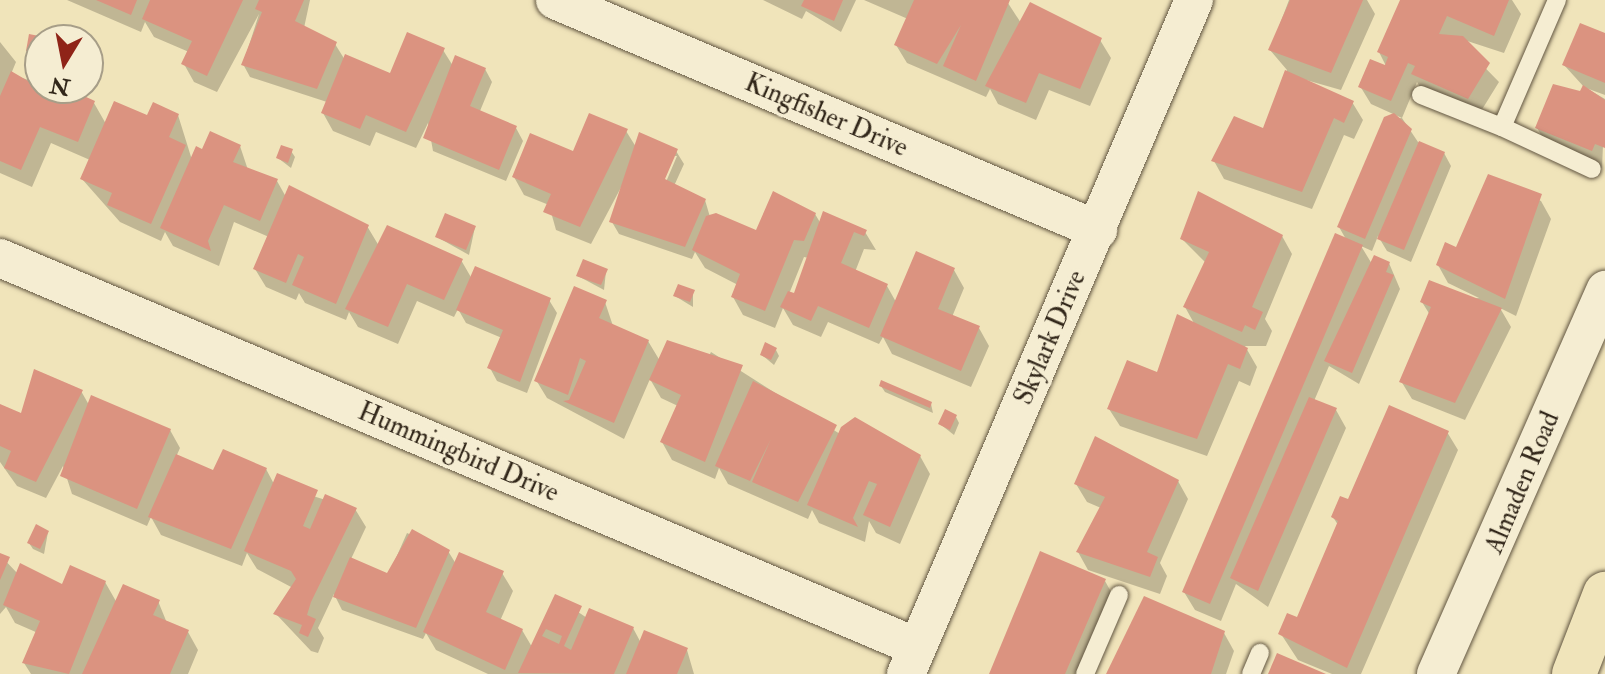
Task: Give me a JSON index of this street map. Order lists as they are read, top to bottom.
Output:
{
  "streets": {
    "street": [
      "Kingfisher Drive",
      "Skylark Drive",
      "Hummingbird Drive",
      "Almaden Road"
    ]
  },
  "crossings": [
    ["Kingfisher Drive", "Skylark Drive"],
    ["Skylark Drive", "Hummingbird Drive"]
  ],
  "north": "bottom"
}
